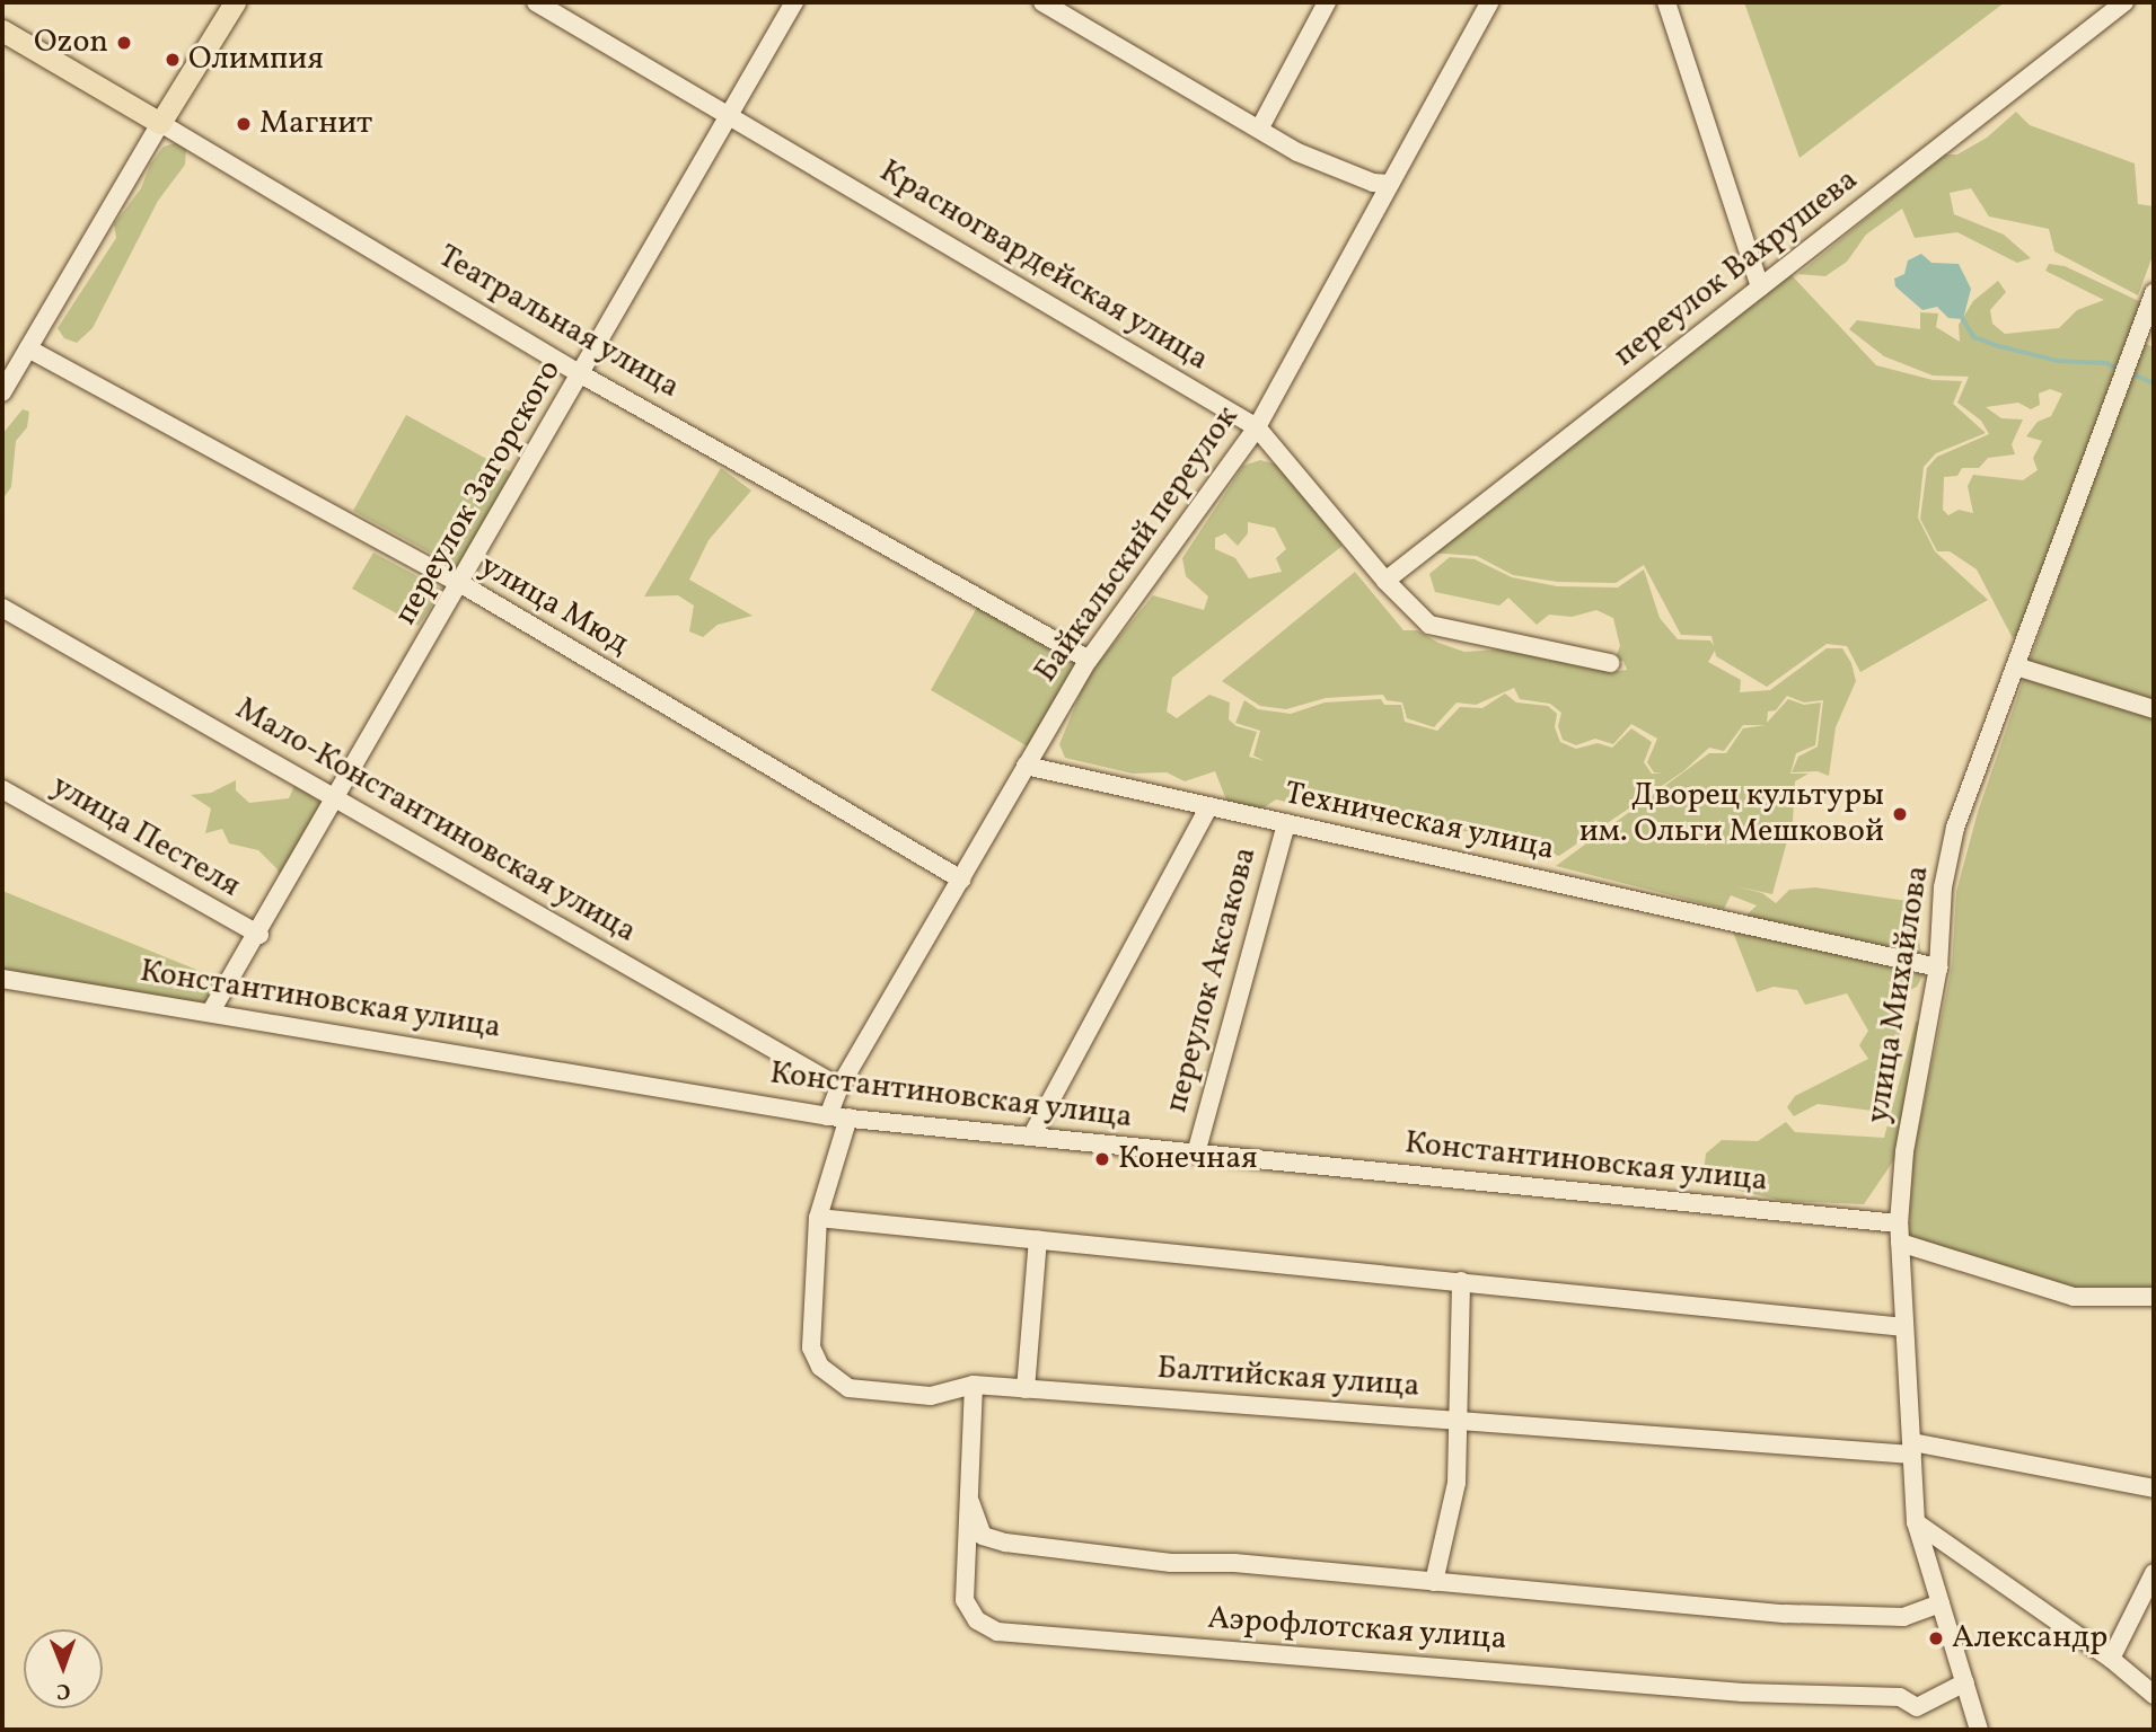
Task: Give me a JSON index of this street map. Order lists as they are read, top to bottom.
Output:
{
  "streets": {
    "main road": ["Театральная улица"],
    "street": [
      "Красногвардейская улица",
      "переулок Вахрушева",
      "переулок Загорского",
      "Байкальский переулок",
      "улица Мюд",
      "Мало-Константиновская улица",
      "Техническая улица",
      "улица Пестеля",
      "переулок Аксакова",
      "улица Михайлова",
      "Константиновская улица",
      "Балтийская улица",
      "Аэрофлотская улица"
    ]
  },
  "crossings": [
    ["Красногвардейская улица", "переулок Вахрушева"],
    ["Красногвардейская улица", "переулок Загорского"],
    ["Красногвардейская улица", "Байкальский переулок"],
    ["Театральная улица", "переулок Загорского"],
    ["Театральная улица", "Байкальский переулок"],
    ["переулок Загорского", "улица Мюд"],
    ["переулок Загорского", "Мало-Константиновская улица"],
    ["переулок Загорского", "улица Пестеля"],
    ["переулок Загорского", "Константиновская улица"],
    ["Байкальский переулок", "улица Мюд"],
    ["Байкальский переулок", "Мало-Константиновская улица"],
    ["Байкальский переулок", "Техническая улица"],
    ["Байкальский переулок", "Константиновская улица"],
    ["Техническая улица", "переулок Аксакова"],
    ["Техническая улица", "улица Михайлова"],
    ["переулок Аксакова", "Константиновская улица"],
    ["улица Михайлова", "Константиновская улица"],
    ["улица Михайлова", "Балтийская улица"],
    ["улица Михайлова", "Аэрофлотская улица"],
    ["Константиновская улица", "Балтийская улица"],
    ["Балтийская улица", "Аэрофлотская улица"]
  ],
  "places": [
    "Ozon",
    "Олимпия",
    "Магнит",
    "Дворец культуры им. Ольги Мешковой",
    "Конечная",
    "Александр"
  ],
  "north": "bottom"
}
